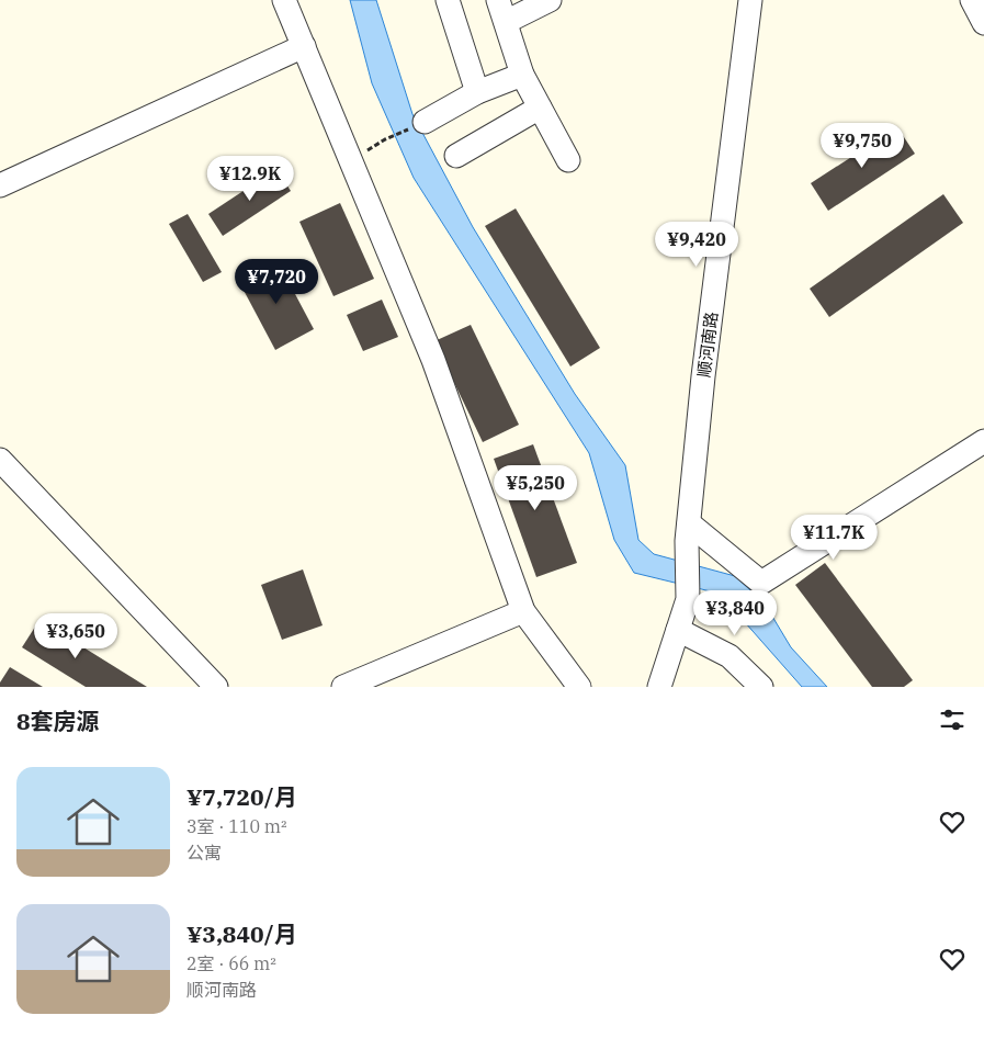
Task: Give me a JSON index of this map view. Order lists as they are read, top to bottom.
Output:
{
  "streets": {
    "street": ["顺河南路"]
  },
  "page": {
    "price": [
      "¥9,750",
      "¥12.9K",
      "¥9,420",
      "¥7,720",
      "¥5,250",
      "¥11.7K",
      "¥3,840",
      "¥3,650"
    ],
    "heading": "8套房源",
    "list": [
      {
        "name": "¥7,720/月",
        "note": "3室 · 110 m² · 公寓"
      },
      {
        "name": "¥3,840/月",
        "note": "2室 · 66 m² · 顺河南路"
      }
    ]
  }
}
